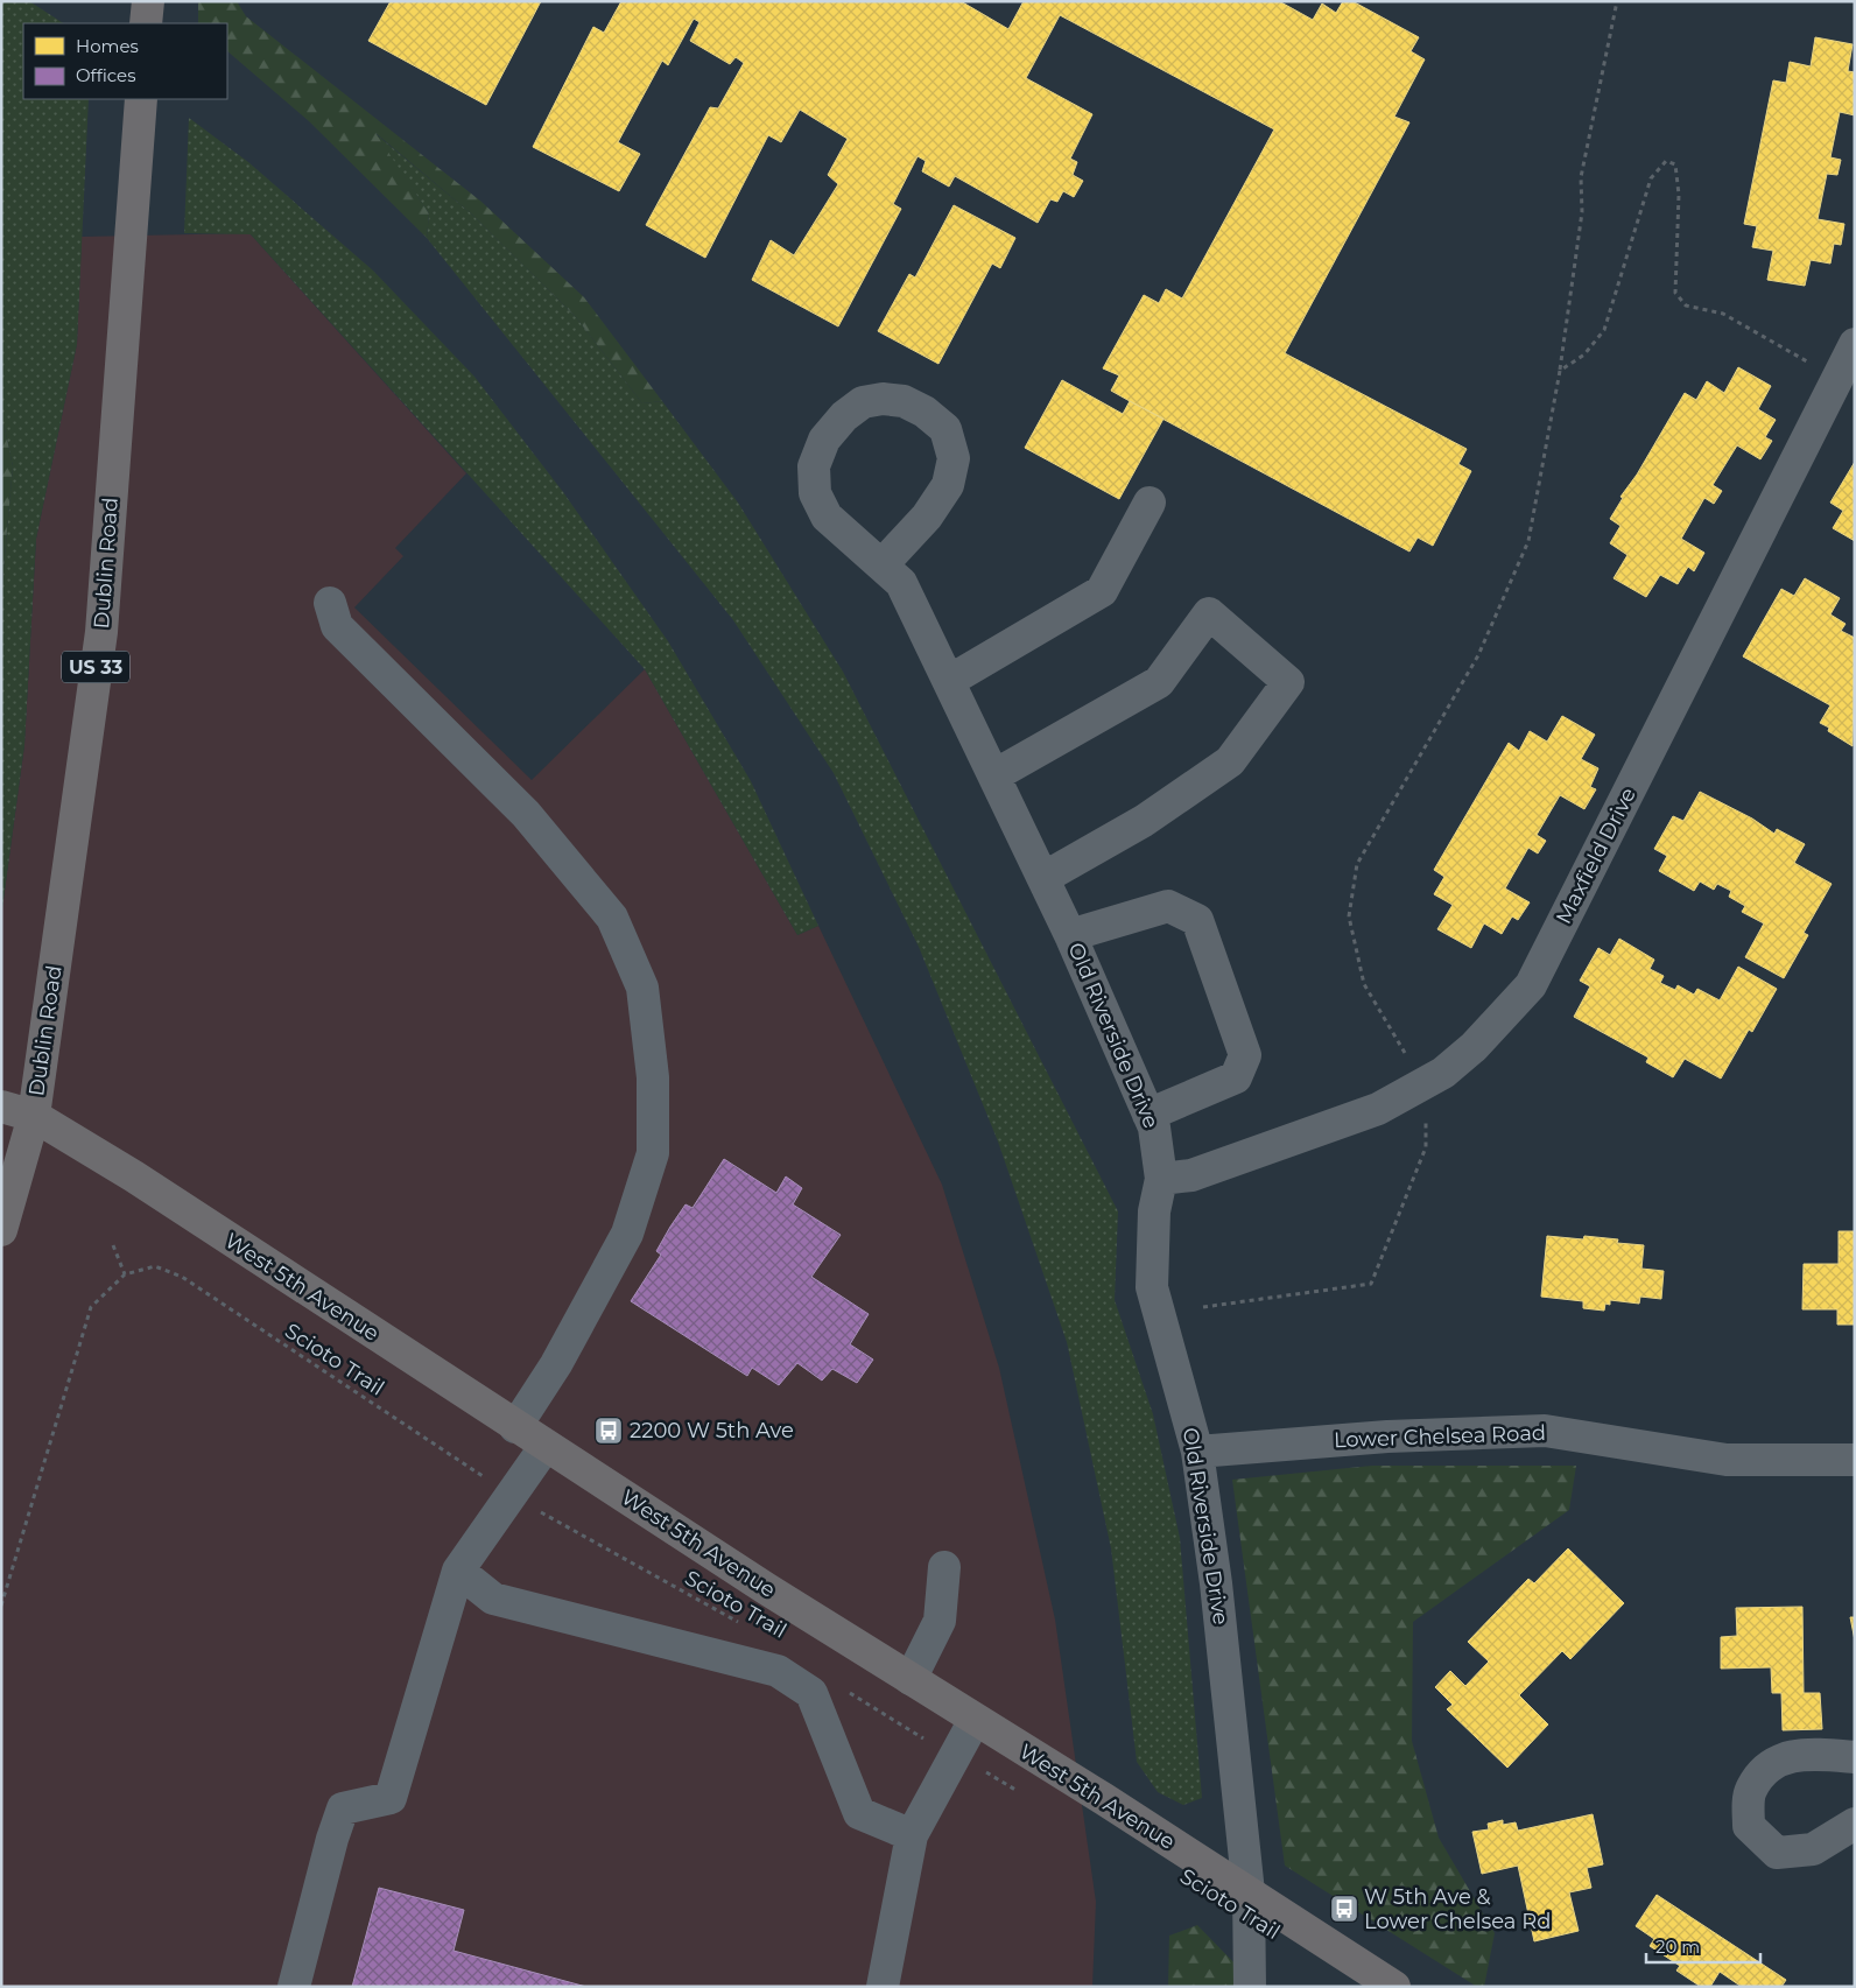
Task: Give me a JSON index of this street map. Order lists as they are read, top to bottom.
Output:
{
  "streets": {
    "main road": ["Dublin Road", "US 33", "West 5th Avenue"],
    "street": ["Maxfield Drive", "Old Riverside Drive", "Lower Chelsea Road"],
    "path": ["Scioto Trail"]
  },
  "crossings": [
    ["Dublin Road", "West 5th Avenue"],
    ["Maxfield Drive", "Old Riverside Drive"],
    ["Old Riverside Drive", "West 5th Avenue"],
    ["Old Riverside Drive", "Lower Chelsea Road"]
  ],
  "places": {
    "bus stop": ["2200 W 5th Ave", "W 5th Ave & Lower Chelsea Rd"]
  },
  "legend": ["Homes", "Offices"],
  "scale_bar": "20 m"
}
